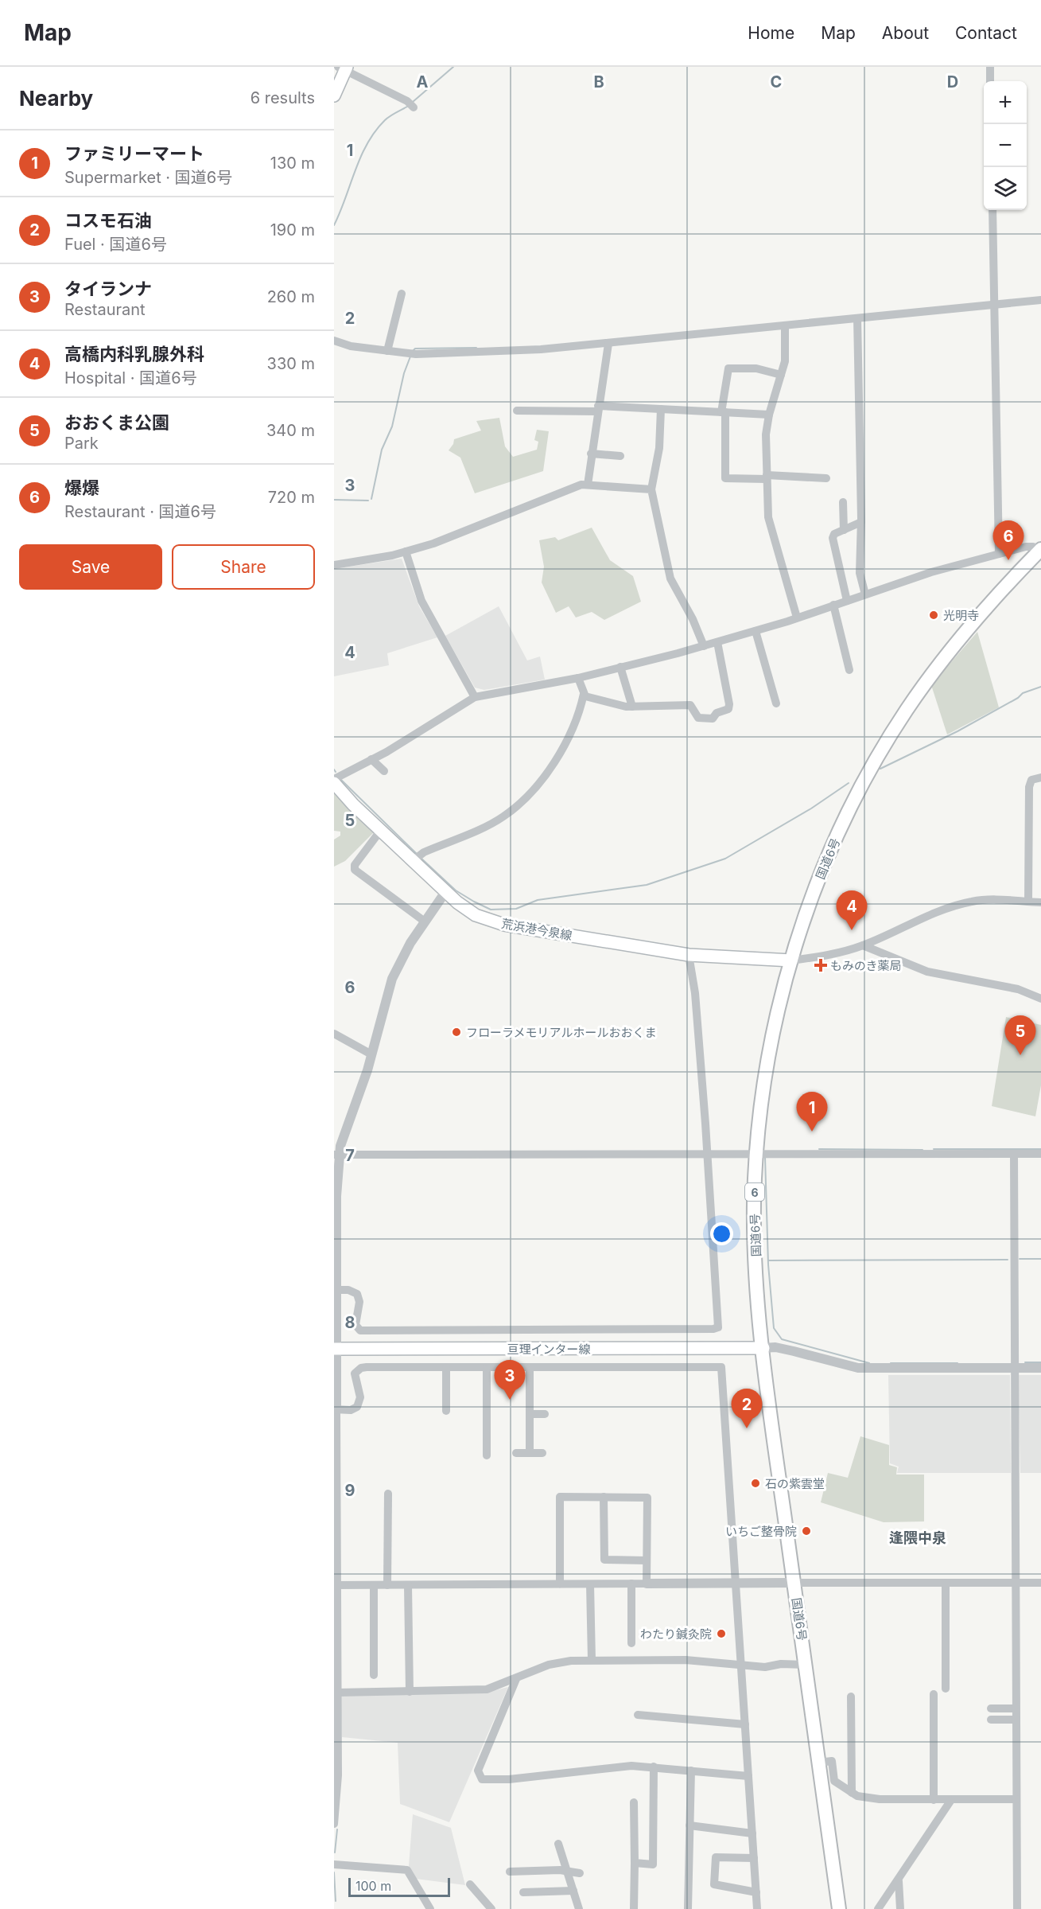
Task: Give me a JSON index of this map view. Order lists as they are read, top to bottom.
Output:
{
  "streets": {
    "highway": ["国道6号", "6"],
    "main road": ["荒浜港今泉線", "亘理インター線"]
  },
  "crossings": [
    ["国道6号", "荒浜港今泉線"],
    ["国道6号", "亘理インター線"]
  ],
  "districts": ["逢隈中泉"],
  "places": {
    "other": [
      "光明寺",
      "フローラメモリアルホールおおくま",
      "石の紫雲堂",
      "いちご整骨院",
      "わたり鍼灸院"
    ],
    "health": ["もみのき薬局"]
  },
  "scale_bar": "100 m",
  "page": {
    "header": "Map",
    "nav": [
      "Home",
      "Map",
      "About",
      "Contact"
    ],
    "heading": ["Nearby", "6 results"],
    "map_buttons": ["+", "−"],
    "list": [
      {
        "mark": "1",
        "name": "ファミリーマート",
        "note": "Supermarket · 国道6号",
        "value": "130 m"
      },
      {
        "mark": "2",
        "name": "コスモ石油",
        "note": "Fuel · 国道6号",
        "value": "190 m"
      },
      {
        "mark": "3",
        "name": "タイランナ",
        "note": "Restaurant",
        "value": "260 m"
      },
      {
        "mark": "4",
        "name": "高橋内科乳腺外科",
        "note": "Hospital · 国道6号",
        "value": "330 m"
      },
      {
        "mark": "5",
        "name": "おおくま公園",
        "note": "Park",
        "value": "340 m"
      },
      {
        "mark": "6",
        "name": "爆爆",
        "note": "Restaurant · 国道6号",
        "value": "720 m"
      }
    ],
    "pins": [
      "6",
      "4",
      "5",
      "1",
      "3",
      "2"
    ],
    "buttons": ["Save", "Share"],
    "scale": "100 m"
  },
  "grid": {
    "columns": [
      "A",
      "B",
      "C",
      "D"
    ],
    "rows": [
      "1",
      "2",
      "3",
      "4",
      "5",
      "6",
      "7",
      "8",
      "9"
    ]
  }
}
